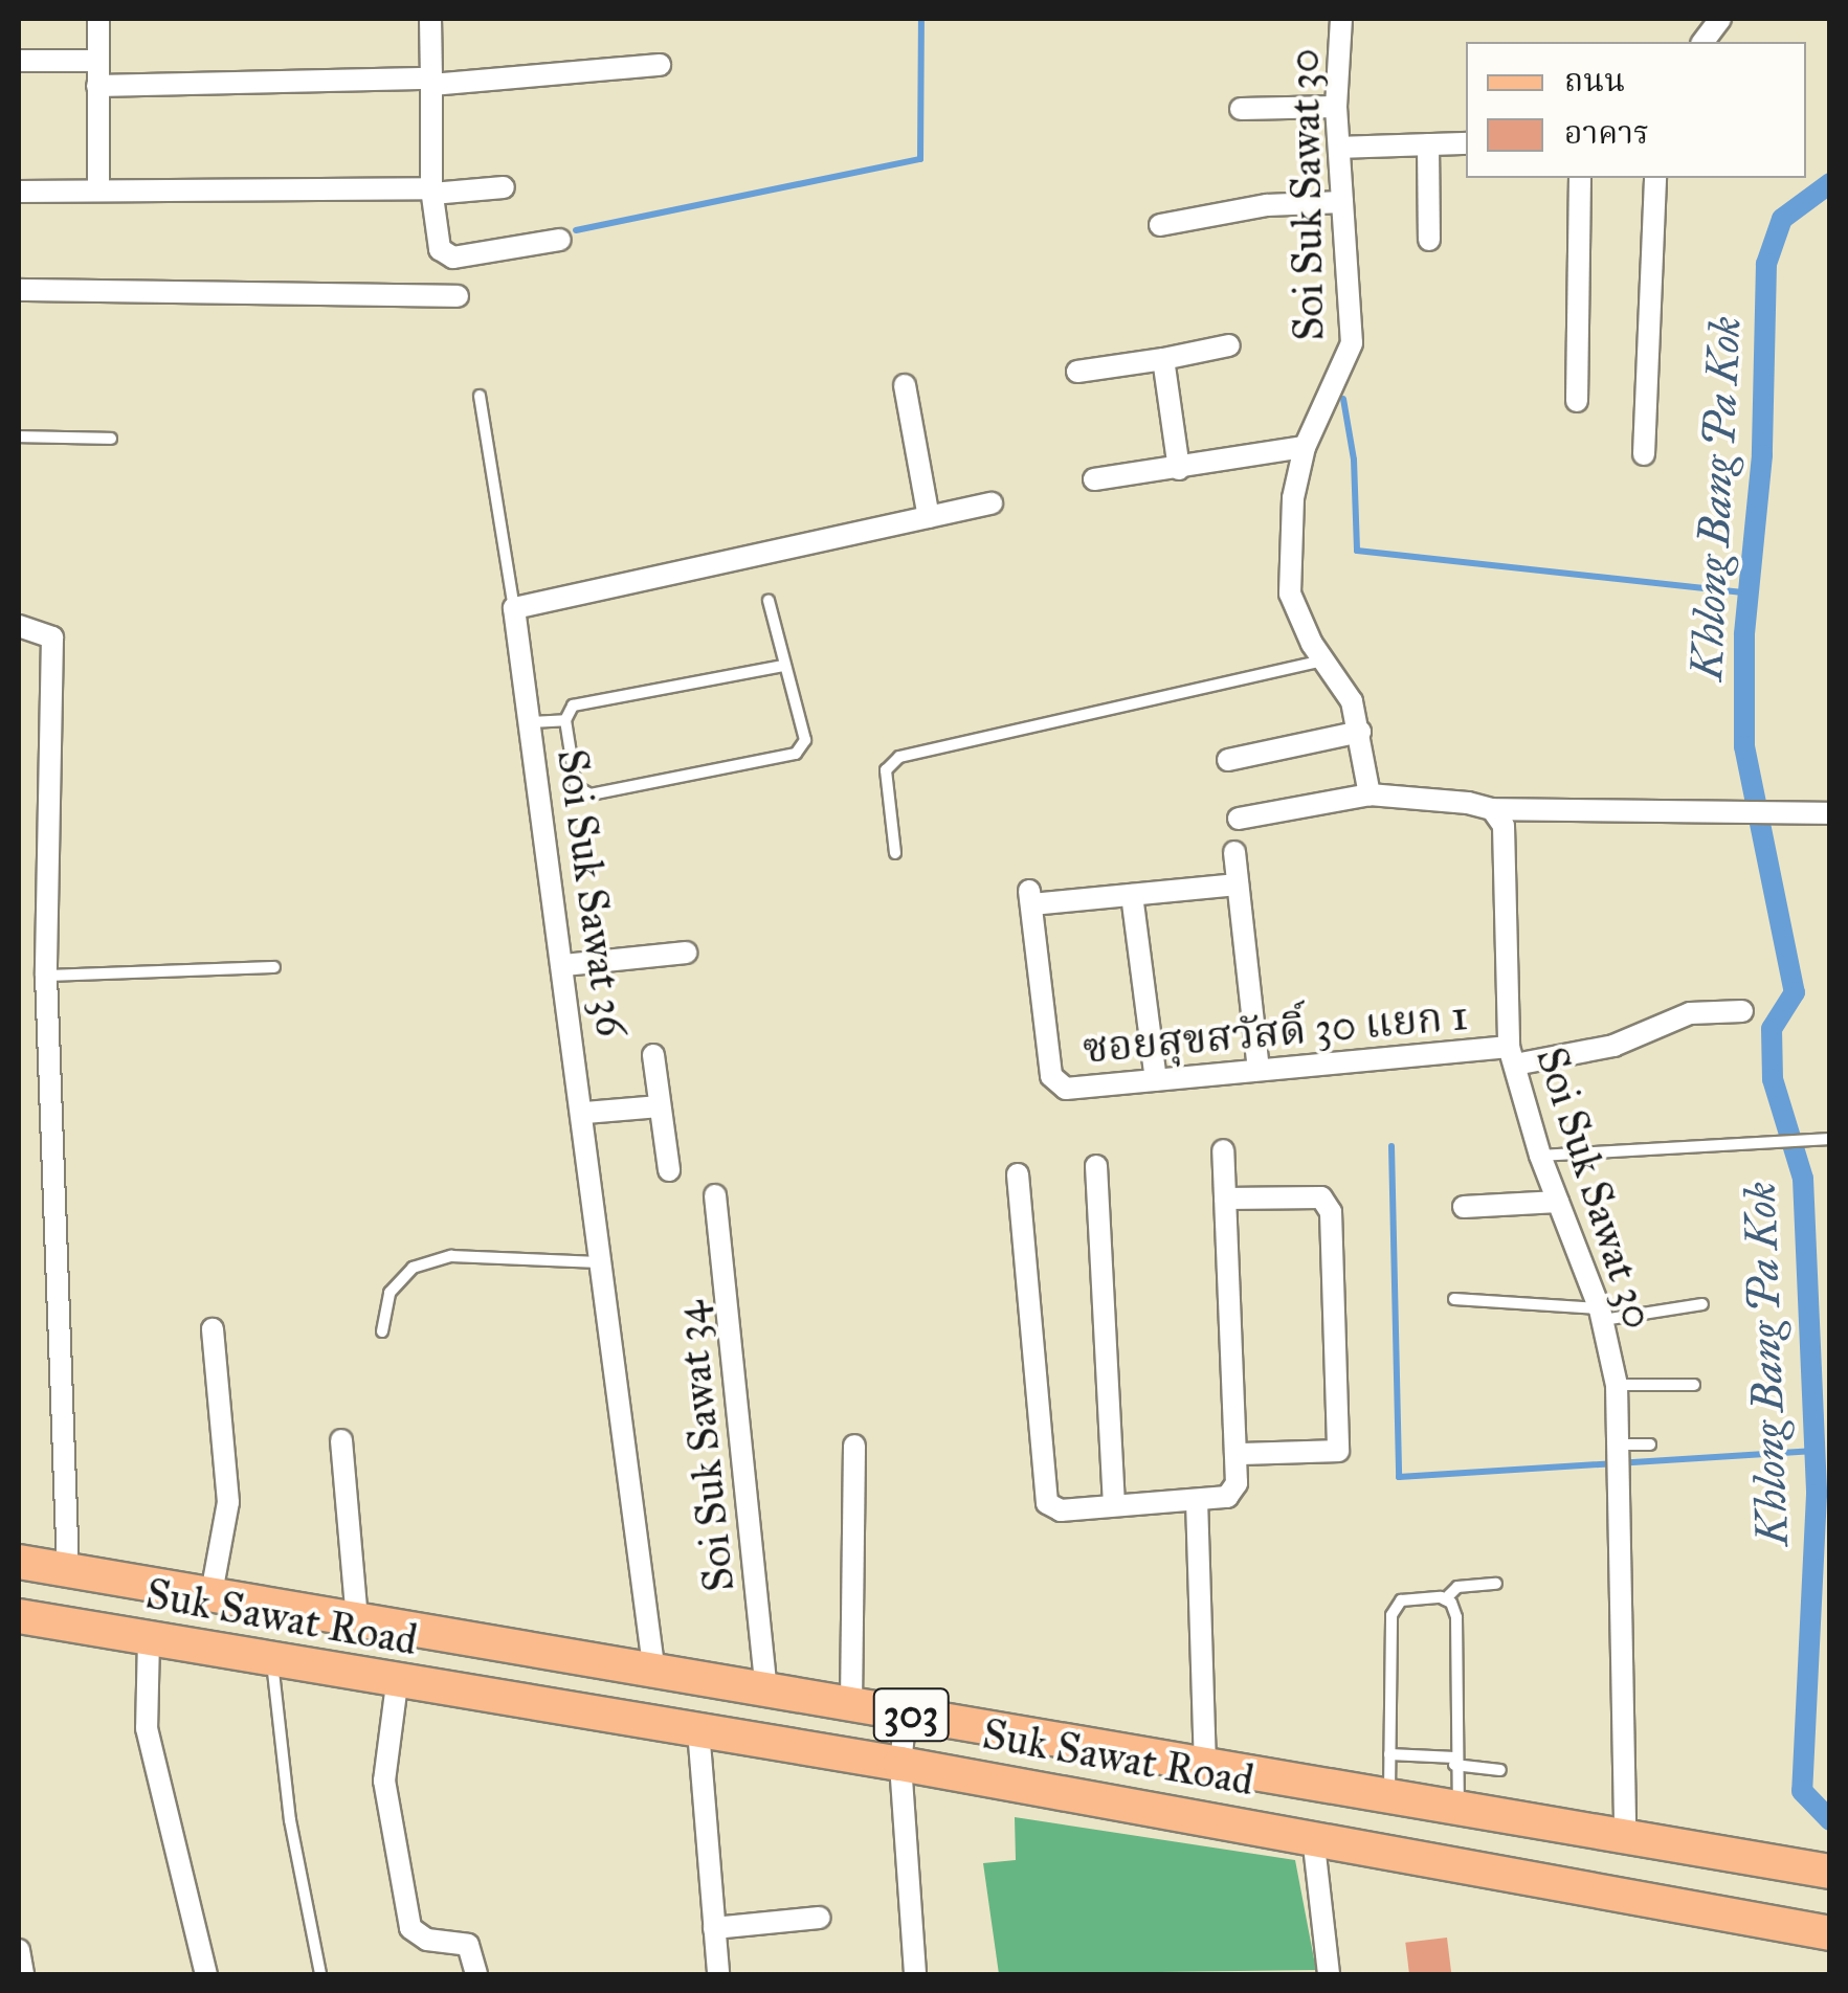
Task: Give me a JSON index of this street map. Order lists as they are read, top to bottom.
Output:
{
  "streets": {
    "main road": ["Suk Sawat Road", "303"],
    "street": [
      "Soi Suk Sawat 30",
      "Soi Suk Sawat 36",
      "ซอยสุขสวัสดิ์ 30 แยก 1",
      "Soi Suk Sawat 34"
    ]
  },
  "crossings": [
    ["Soi Suk Sawat 30", "ซอยสุขสวัสดิ์ 30 แยก 1"],
    ["Soi Suk Sawat 30", "Suk Sawat Road"],
    ["Soi Suk Sawat 36", "Suk Sawat Road"],
    ["Soi Suk Sawat 34", "Suk Sawat Road"]
  ],
  "water": ["Khlong Bang Pa Kok"],
  "legend": ["ถนน", "อาคาร"]
}
